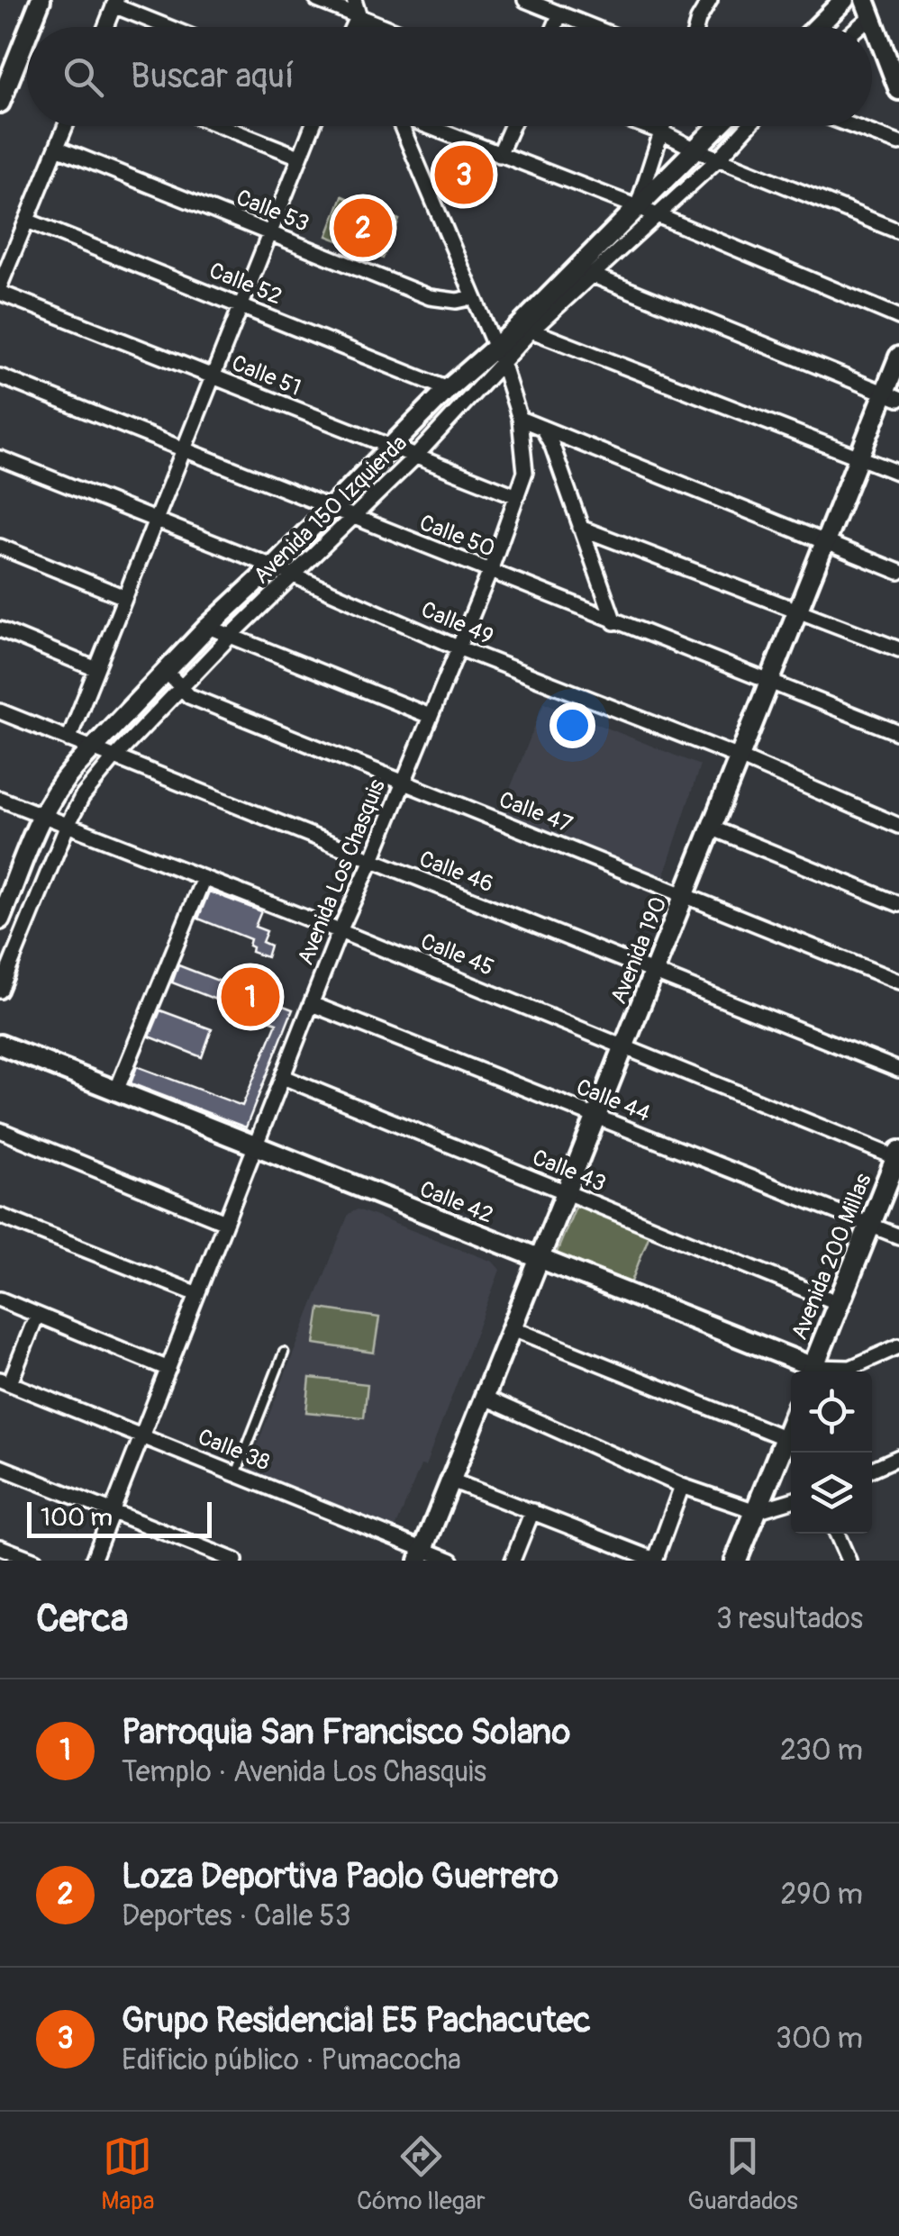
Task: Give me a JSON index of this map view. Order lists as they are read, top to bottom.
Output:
{
  "streets": {
    "main road": ["Avenida 200 Millas"],
    "street": [
      "Calle 53",
      "Calle 52",
      "Calle 51",
      "Avenida 150 Izquierda",
      "Calle 50",
      "Calle 49",
      "Calle 47",
      "Calle 46",
      "Avenida Los Chasquis",
      "Avenida 190",
      "Calle 45",
      "Calle 44",
      "Calle 43",
      "Calle 42",
      "Calle 38"
    ]
  },
  "crossings": [
    ["Calle 53", "Avenida Los Chasquis"],
    ["Calle 52", "Avenida 150 Izquierda"],
    ["Calle 51", "Avenida 150 Izquierda"],
    ["Calle 51", "Avenida Los Chasquis"],
    ["Avenida 150 Izquierda", "Calle 50"],
    ["Avenida 150 Izquierda", "Calle 49"],
    ["Avenida 150 Izquierda", "Calle 47"],
    ["Avenida 150 Izquierda", "Calle 46"],
    ["Avenida 150 Izquierda", "Avenida Los Chasquis"],
    ["Avenida 150 Izquierda", "Calle 45"],
    ["Calle 50", "Avenida Los Chasquis"],
    ["Calle 50", "Avenida 190"],
    ["Calle 49", "Avenida Los Chasquis"],
    ["Calle 49", "Avenida 190"],
    ["Calle 47", "Avenida Los Chasquis"],
    ["Calle 47", "Avenida 190"],
    ["Calle 46", "Avenida Los Chasquis"],
    ["Calle 46", "Avenida 190"],
    ["Avenida Los Chasquis", "Calle 45"],
    ["Avenida Los Chasquis", "Calle 44"],
    ["Avenida Los Chasquis", "Calle 43"],
    ["Avenida Los Chasquis", "Calle 42"],
    ["Avenida Los Chasquis", "Calle 38"],
    ["Avenida 190", "Calle 45"],
    ["Avenida 190", "Calle 44"],
    ["Avenida 190", "Calle 43"],
    ["Avenida 190", "Calle 42"],
    ["Avenida 190", "Calle 38"],
    ["Calle 45", "Avenida 200 Millas"],
    ["Calle 44", "Avenida 200 Millas"],
    ["Calle 43", "Avenida 200 Millas"]
  ],
  "scale_bar": "100 m",
  "page": {
    "search": "Buscar aquí",
    "pins": ["3", "2", "1"],
    "scale": "100 m",
    "heading": ["Cerca", "3 resultados"],
    "list": [
      {
        "mark": "1",
        "name": "Parroquia San Francisco Solano",
        "note": "Templo · Avenida Los Chasquis",
        "value": "230 m"
      },
      {
        "mark": "2",
        "name": "Loza Deportiva Paolo Guerrero",
        "note": "Deportes · Calle 53",
        "value": "290 m"
      },
      {
        "mark": "3",
        "name": "Grupo Residencial E5 Pachacutec",
        "note": "Edificio público · Pumacocha",
        "value": "300 m"
      }
    ],
    "nav": ["Mapa", "Cómo llegar", "Guardados"]
  }
}
